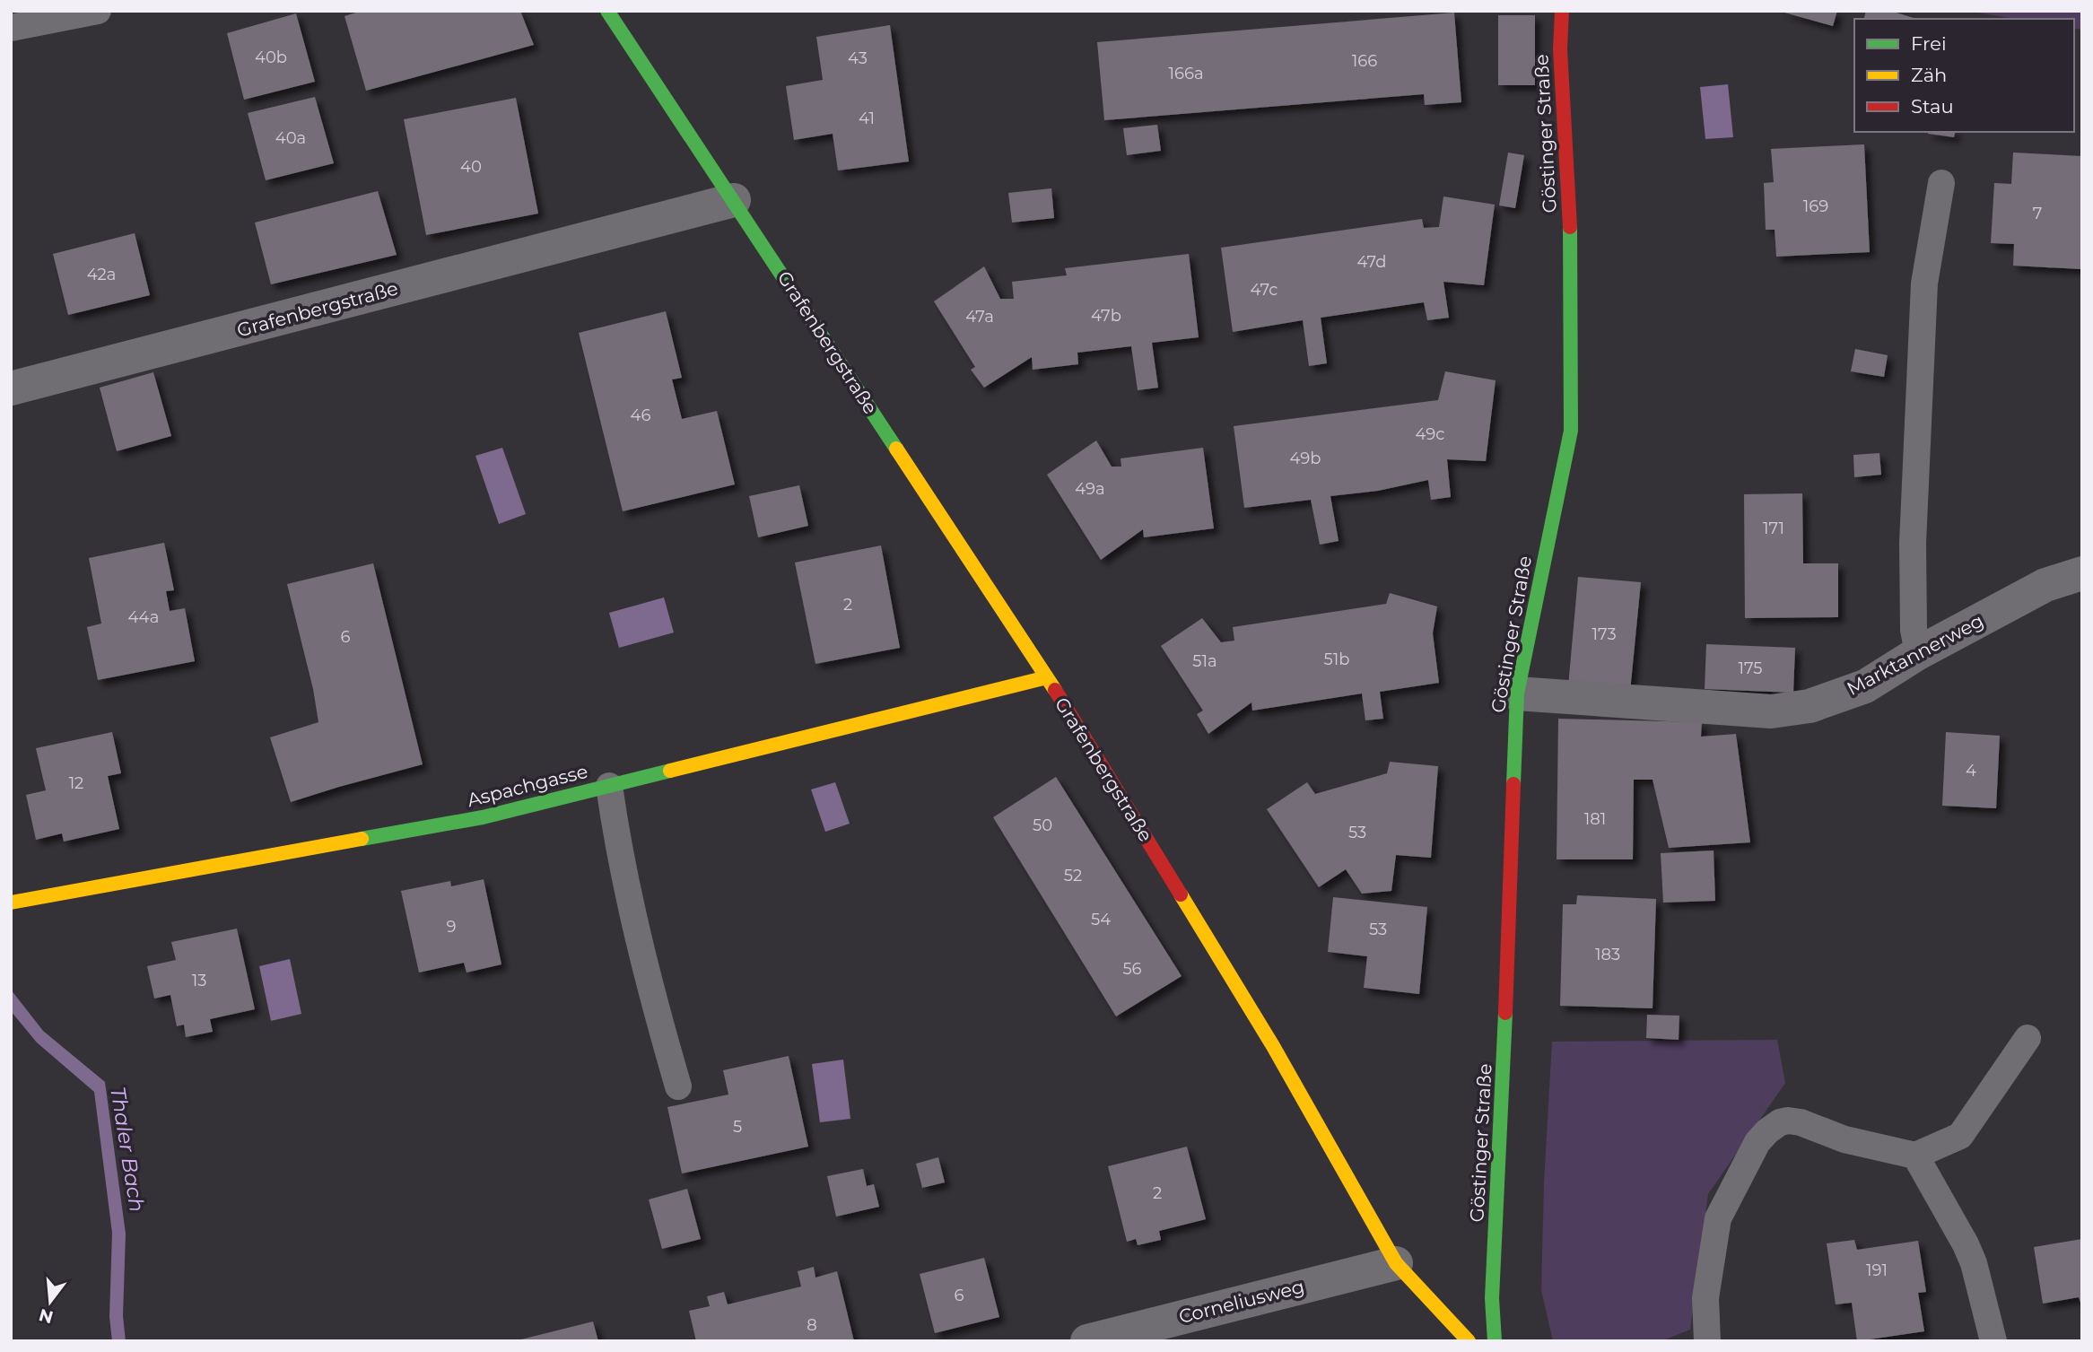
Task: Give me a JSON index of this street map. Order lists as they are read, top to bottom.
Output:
{
  "streets": {
    "street": [
      "Göstinger Straße",
      "Grafenbergstraße",
      "Marktannerweg",
      "Aspachgasse",
      "Corneliusweg"
    ]
  },
  "crossings": [
    ["Göstinger Straße", "Marktannerweg"],
    ["Grafenbergstraße", "Aspachgasse"],
    ["Grafenbergstraße", "Corneliusweg"]
  ],
  "water": ["Thaler Bach"],
  "house_numbers": [
    "40b",
    "43",
    "166",
    "166a",
    "41",
    "40a",
    "40",
    "169",
    "7",
    "47d",
    "42a",
    "47c",
    "47b",
    "47a",
    "46",
    "49c",
    "49b",
    "49a",
    "171",
    "2",
    "44a",
    "173",
    "6",
    "51b",
    "51a",
    "175",
    "4",
    "12",
    "181",
    "50",
    "53",
    "52",
    "54",
    "9",
    "53",
    "183",
    "56",
    "13",
    "5",
    "2",
    "191",
    "6",
    "8"
  ],
  "legend": ["Frei", "Zäh", "Stau"],
  "north": "bottom"
}
